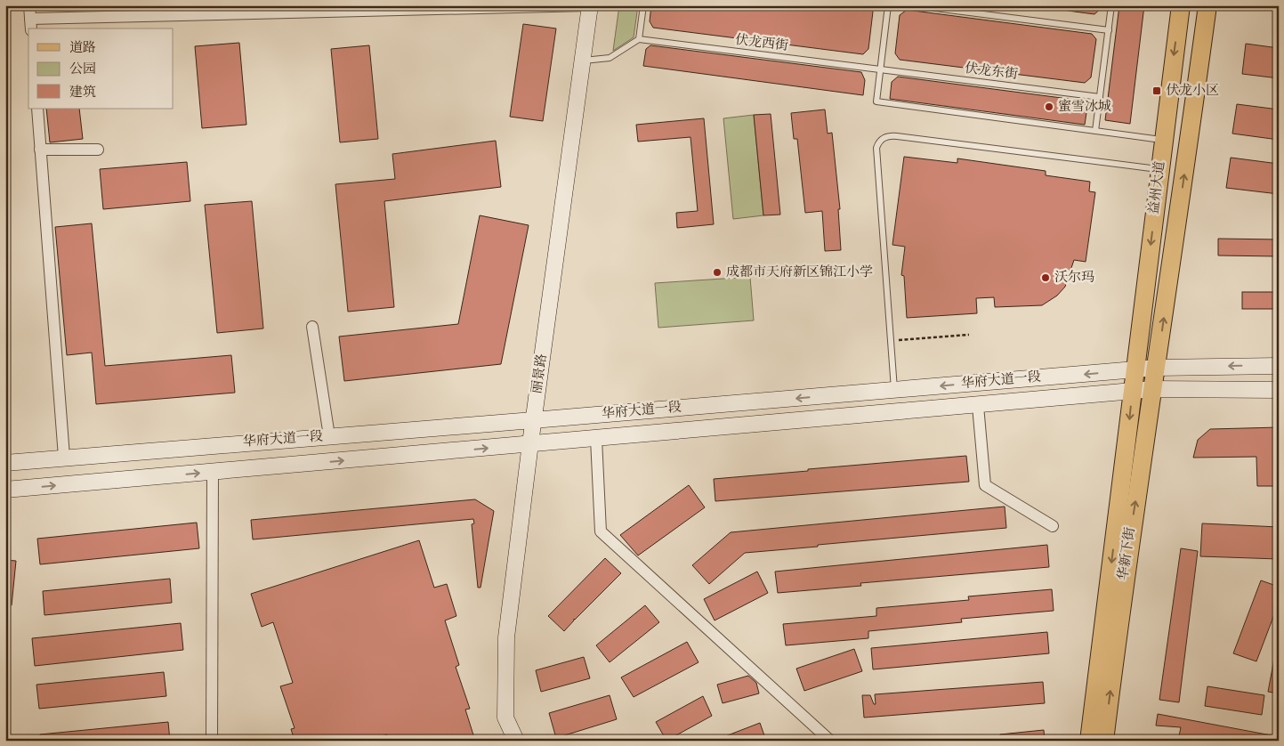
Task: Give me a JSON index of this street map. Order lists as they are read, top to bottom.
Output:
{
  "streets": {
    "main road": [
      "益州大道",
      "丽景路",
      "华府大道一段",
      "华新下街"
    ],
    "lane": ["伏龙西街", "伏龙东街"]
  },
  "crossings": [
    ["伏龙西街", "伏龙东街"],
    ["益州大道", "华府大道一段"],
    ["益州大道", "华新下街"],
    ["丽景路", "华府大道一段"],
    ["华府大道一段", "华新下街"]
  ],
  "one_way": ["华新下街"],
  "places": {
    "transit": ["伏龙小区"],
    "other": ["蜜雪冰城", "成都市天府新区锦江小学", "沃尔玛"]
  },
  "legend": ["道路", "公园", "建筑"]
}
